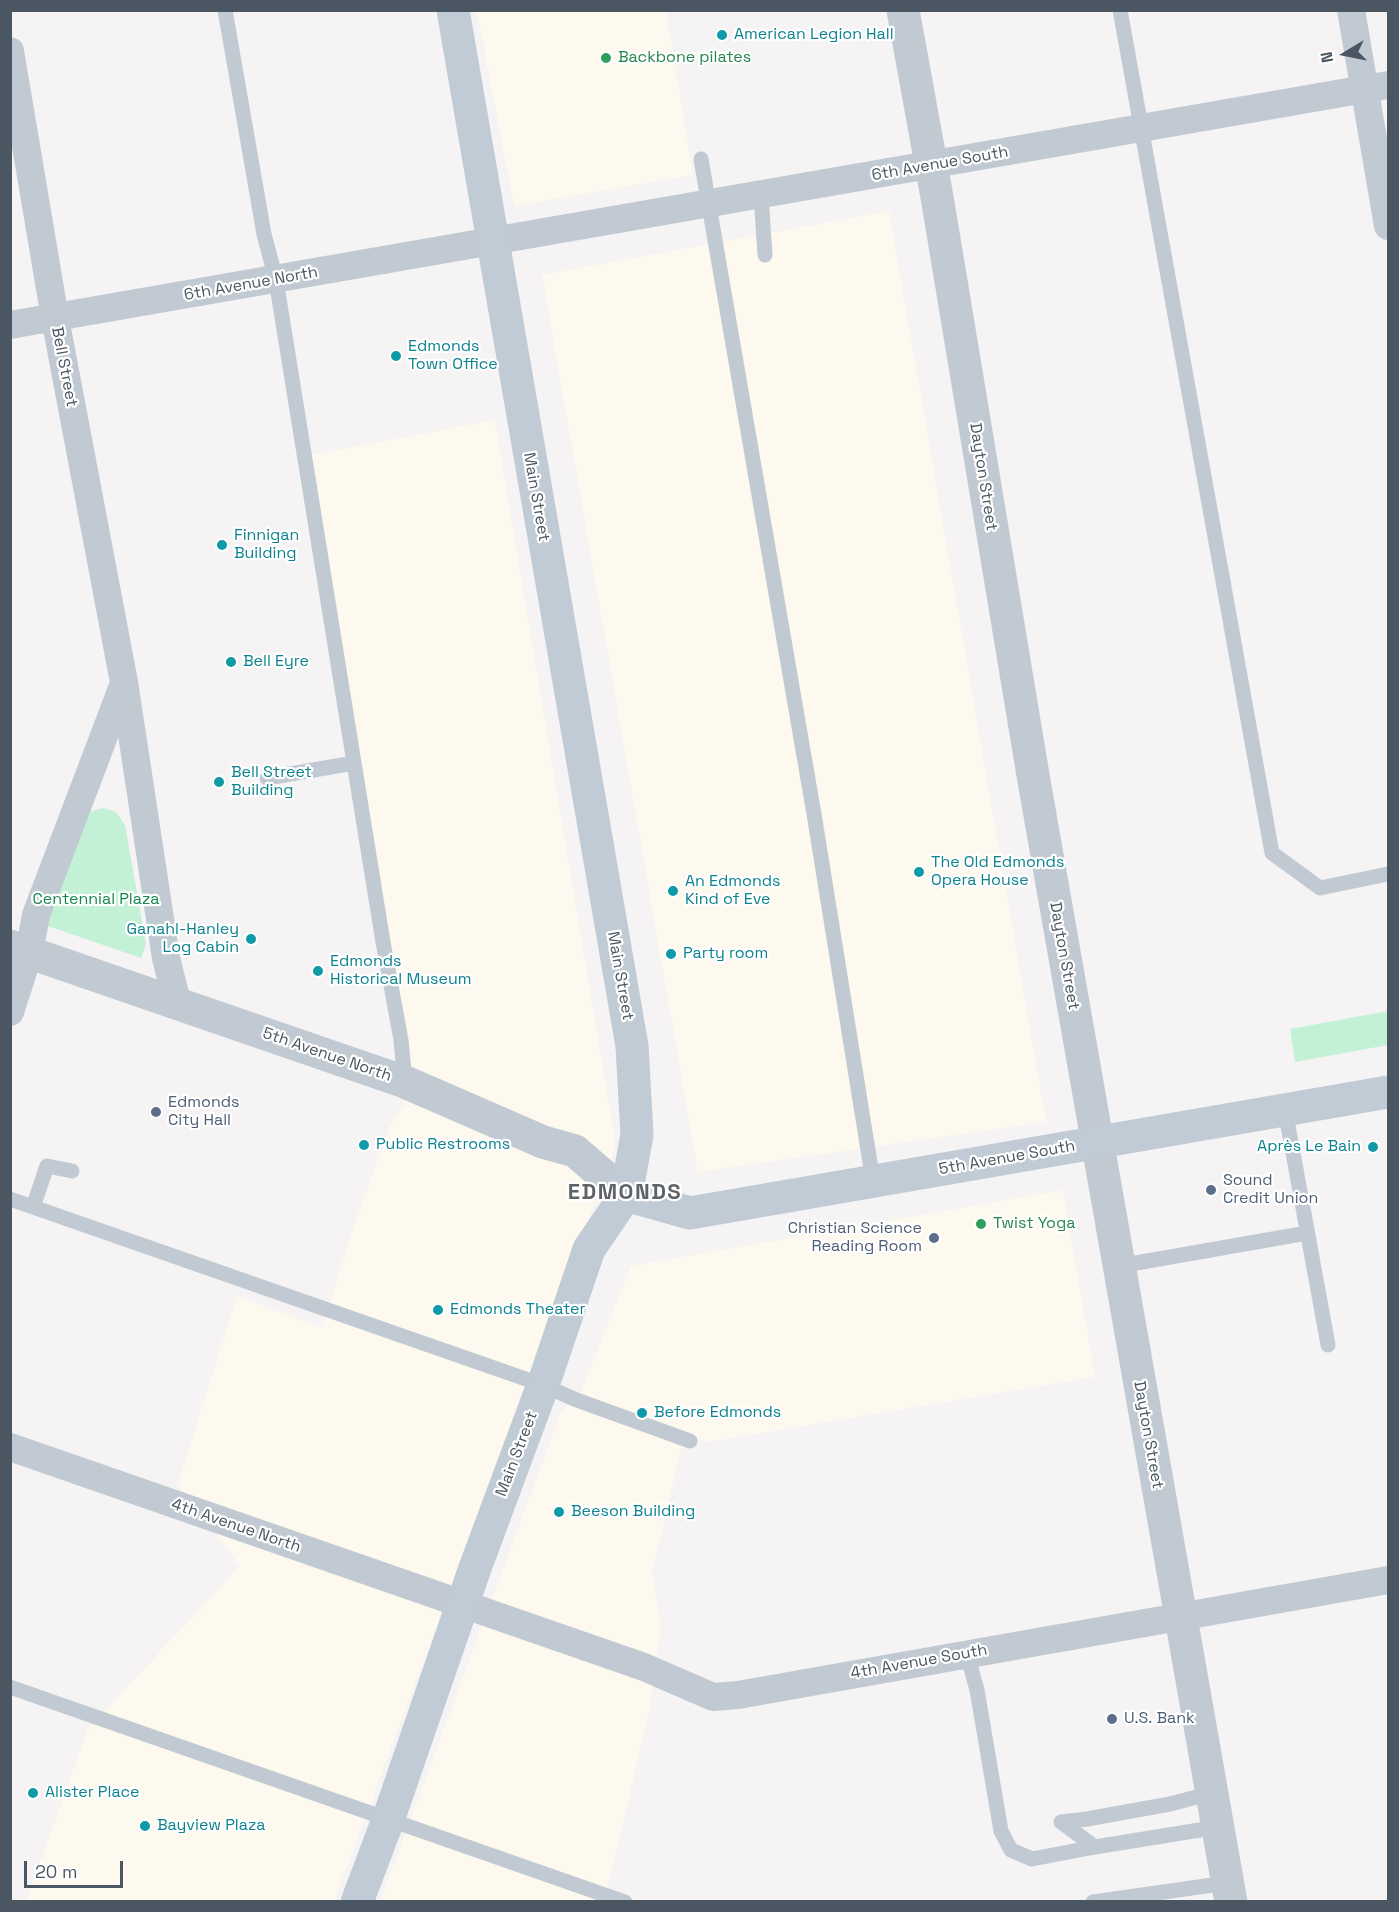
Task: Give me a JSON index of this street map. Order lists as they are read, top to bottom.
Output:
{
  "streets": {
    "main road": ["Main Street", "5th Avenue South"],
    "street": [
      "6th Avenue South",
      "6th Avenue North",
      "Bell Street",
      "Dayton Street",
      "5th Avenue North",
      "4th Avenue North",
      "4th Avenue South"
    ]
  },
  "crossings": [
    ["6th Avenue South", "6th Avenue North"],
    ["6th Avenue South", "Dayton Street"],
    ["6th Avenue South", "Main Street"],
    ["6th Avenue North", "Bell Street"],
    ["6th Avenue North", "Main Street"],
    ["Bell Street", "5th Avenue North"],
    ["Dayton Street", "5th Avenue South"],
    ["Dayton Street", "4th Avenue South"],
    ["Main Street", "5th Avenue North"],
    ["Main Street", "5th Avenue South"],
    ["Main Street", "4th Avenue North"],
    ["Main Street", "4th Avenue South"],
    ["5th Avenue North", "5th Avenue South"],
    ["4th Avenue North", "4th Avenue South"]
  ],
  "districts": ["EDMONDS"],
  "parks": ["Centennial Plaza"],
  "places": [
    "American Legion Hall",
    "Backbone pilates",
    "Edmonds Town Office",
    "Finnigan Building",
    "Bell Eyre",
    "Bell Street Building",
    "The Old Edmonds Opera House",
    "An Edmonds Kind of Eve",
    "Ganahl-Hanley Log Cabin",
    "Party room",
    "Edmonds Historical Museum",
    "Edmonds City Hall",
    "Public Restrooms",
    "Après Le Bain",
    "Sound Credit Union",
    "Twist Yoga",
    "Christian Science Reading Room",
    "Edmonds Theater",
    "Before Edmonds",
    "Beeson Building",
    "U.S. Bank",
    "Alister Place",
    "Bayview Plaza"
  ],
  "scale_bar": "20 m",
  "north": "left"
}
